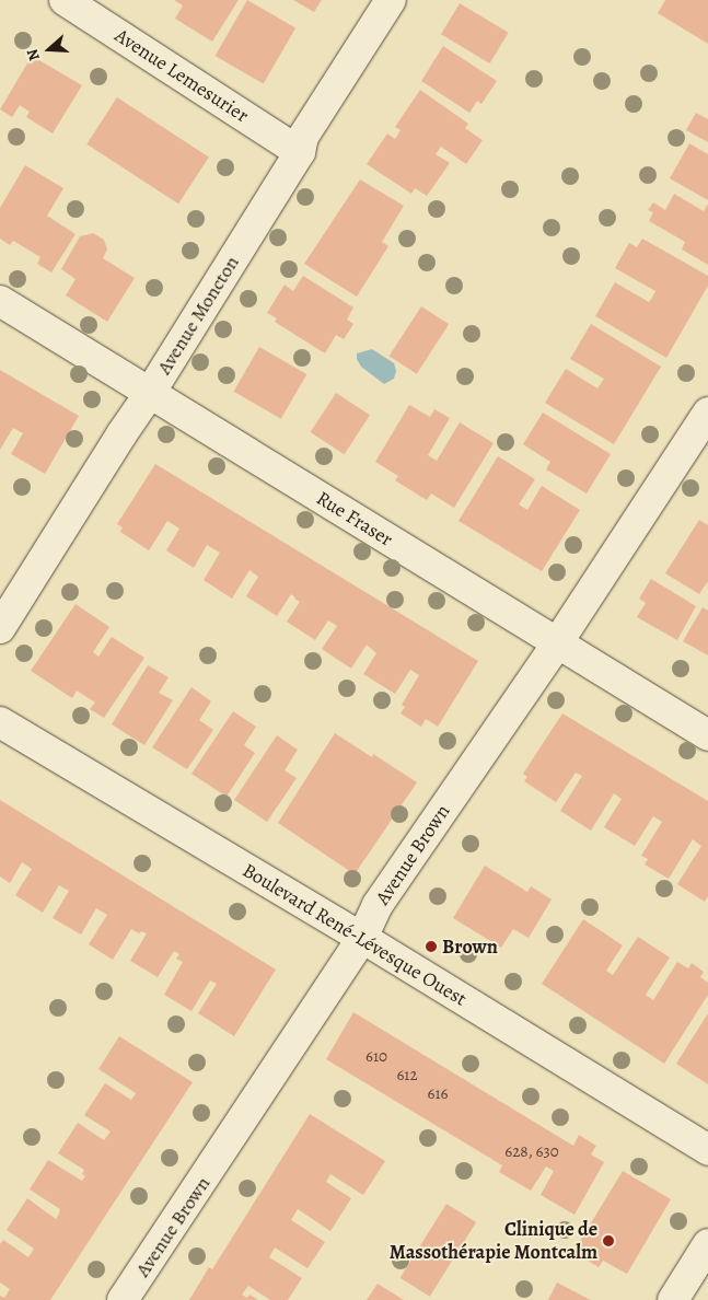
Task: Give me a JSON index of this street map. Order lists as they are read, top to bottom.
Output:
{
  "streets": {
    "street": [
      "Avenue Lemesurier",
      "Avenue Moncton",
      "Rue Fraser",
      "Avenue Brown",
      "Boulevard René-Lévesque Ouest"
    ]
  },
  "crossings": [
    ["Avenue Lemesurier", "Avenue Moncton"],
    ["Avenue Moncton", "Rue Fraser"],
    ["Rue Fraser", "Avenue Brown"],
    ["Avenue Brown", "Boulevard René-Lévesque Ouest"]
  ],
  "places": ["Brown", "Clinique de Massothérapie Montcalm"],
  "house_numbers": [
    "610",
    "612",
    "616",
    "628, 630"
  ],
  "north": "left"
}
